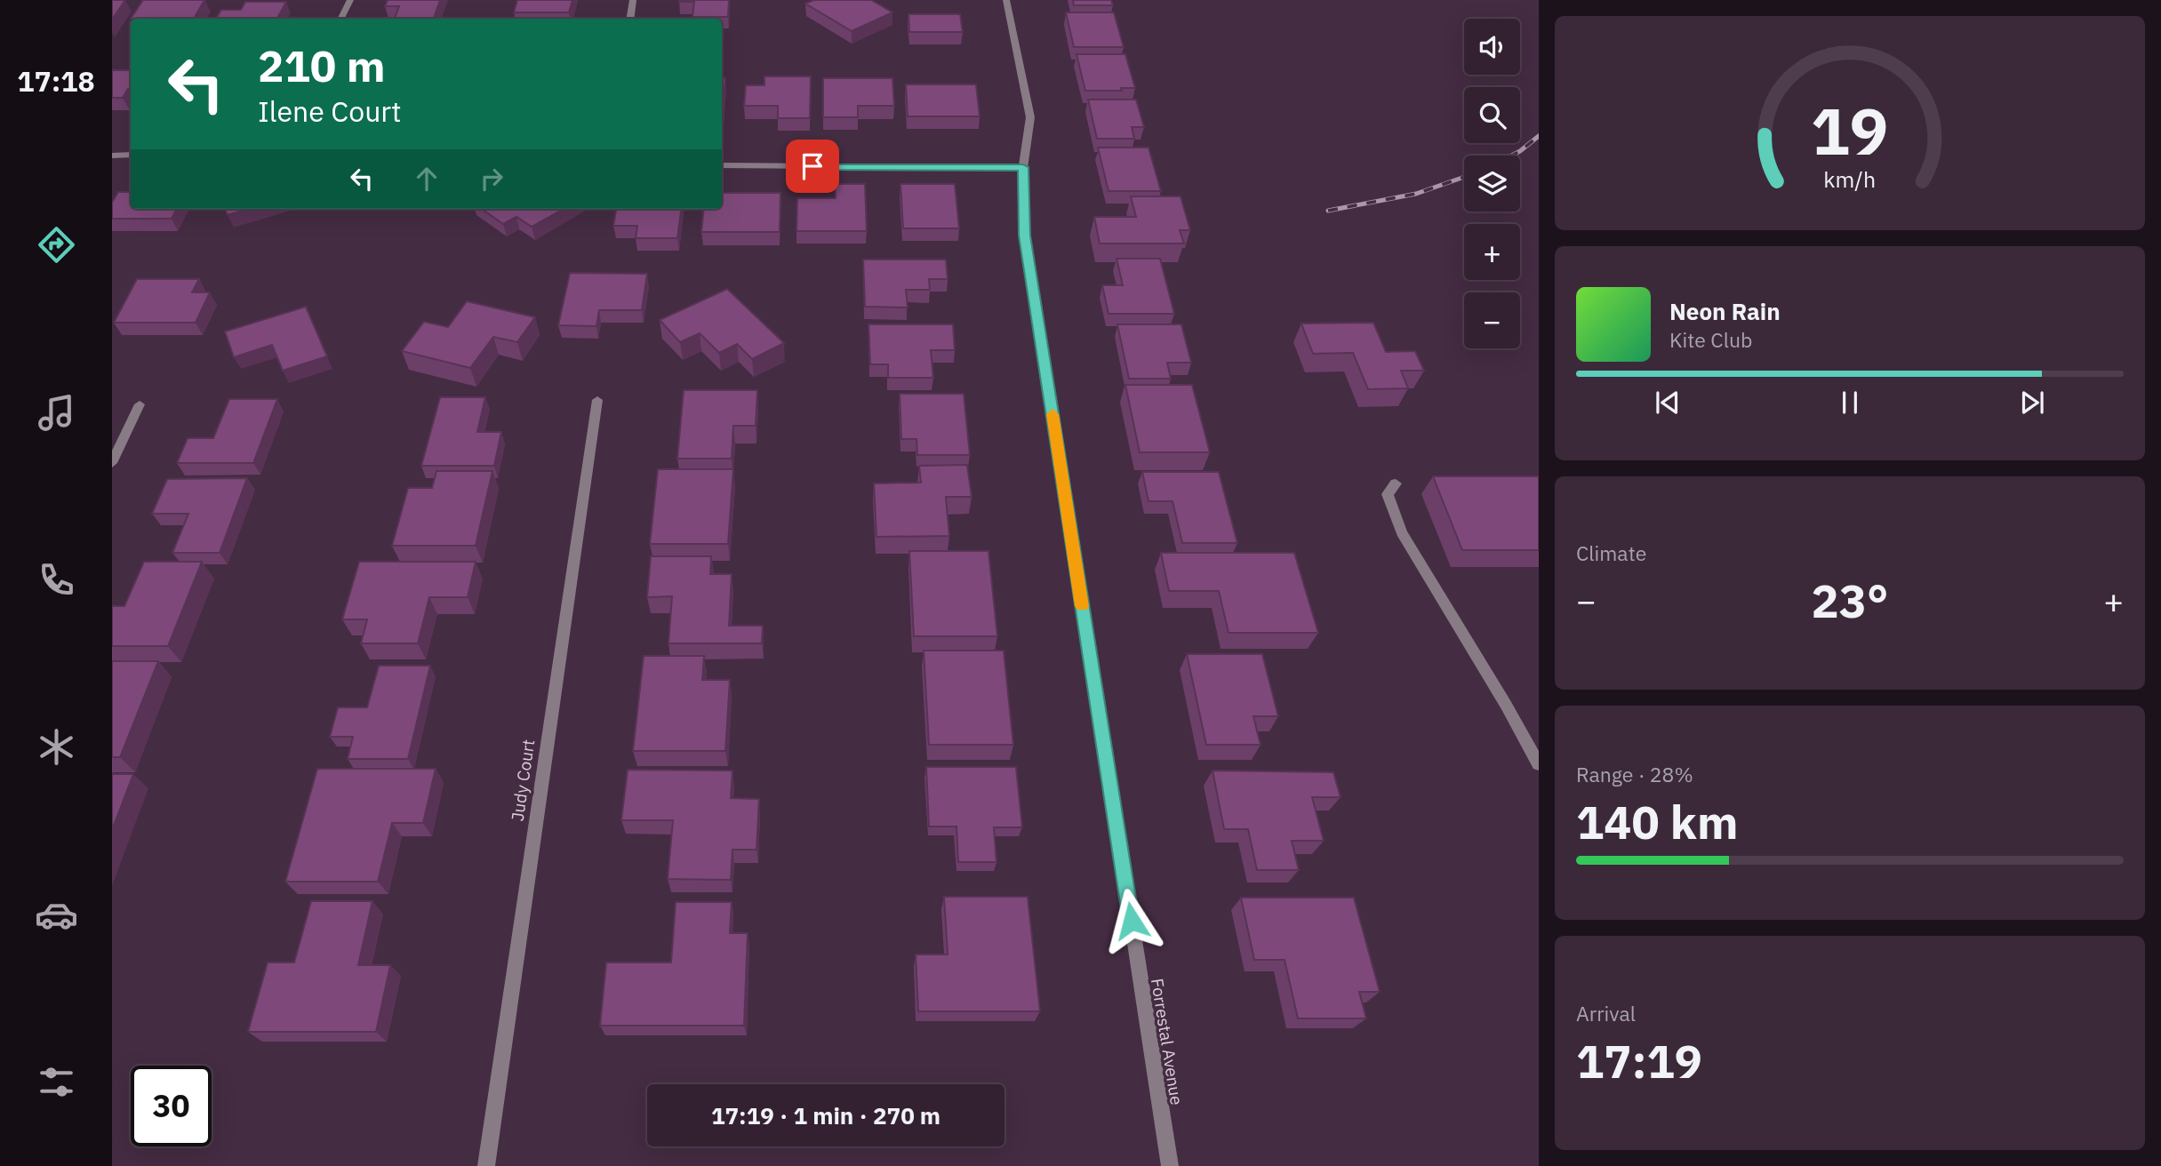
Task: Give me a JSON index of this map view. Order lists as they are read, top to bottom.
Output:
{
  "streets": {
    "street": ["Judy Court", "Forrestal Avenue"]
  },
  "page": {
    "tabs": "17:18",
    "map_buttons": ["+", "−"],
    "turn": ["210 m", "Ilene Court"],
    "song": ["Neon Rain", "Kite Club"],
    "tile": [
      "Climate",
      ["Range · 28%", "140 km"],
      ["Arrival", "17:19"]
    ],
    "heat": ["−", "23°", "+"],
    "limit": "30",
    "trip": "17:19 · 1 min · 270 m",
    "gauge": ["19", "km/h"]
  }
}
